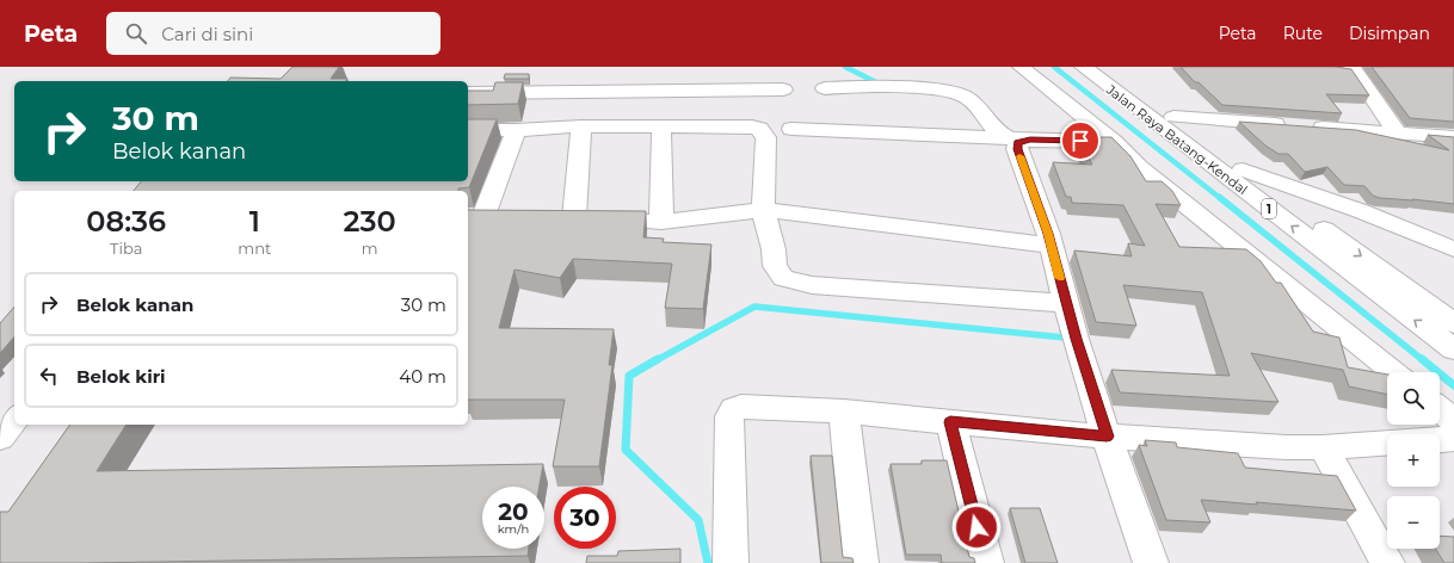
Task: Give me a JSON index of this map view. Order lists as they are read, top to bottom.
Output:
{
  "streets": {
    "main road": ["Jalan Raya Batang-Kendal", "1"]
  },
  "page": {
    "header": "Peta",
    "search": "Cari di sini",
    "nav": ["Peta", "Rute", "Disimpan"],
    "turn": ["30 m", "Belok kanan"],
    "eta": [
      "08:36",
      "Tiba",
      "1",
      "mnt",
      "230",
      "m"
    ],
    "list": [
      {
        "name": "Belok kanan",
        "value": "30 m"
      },
      {
        "name": "Belok kiri",
        "value": "40 m"
      }
    ],
    "map_buttons": ["+", "−"],
    "speed": "20 km/h",
    "limit": "30"
  }
}
